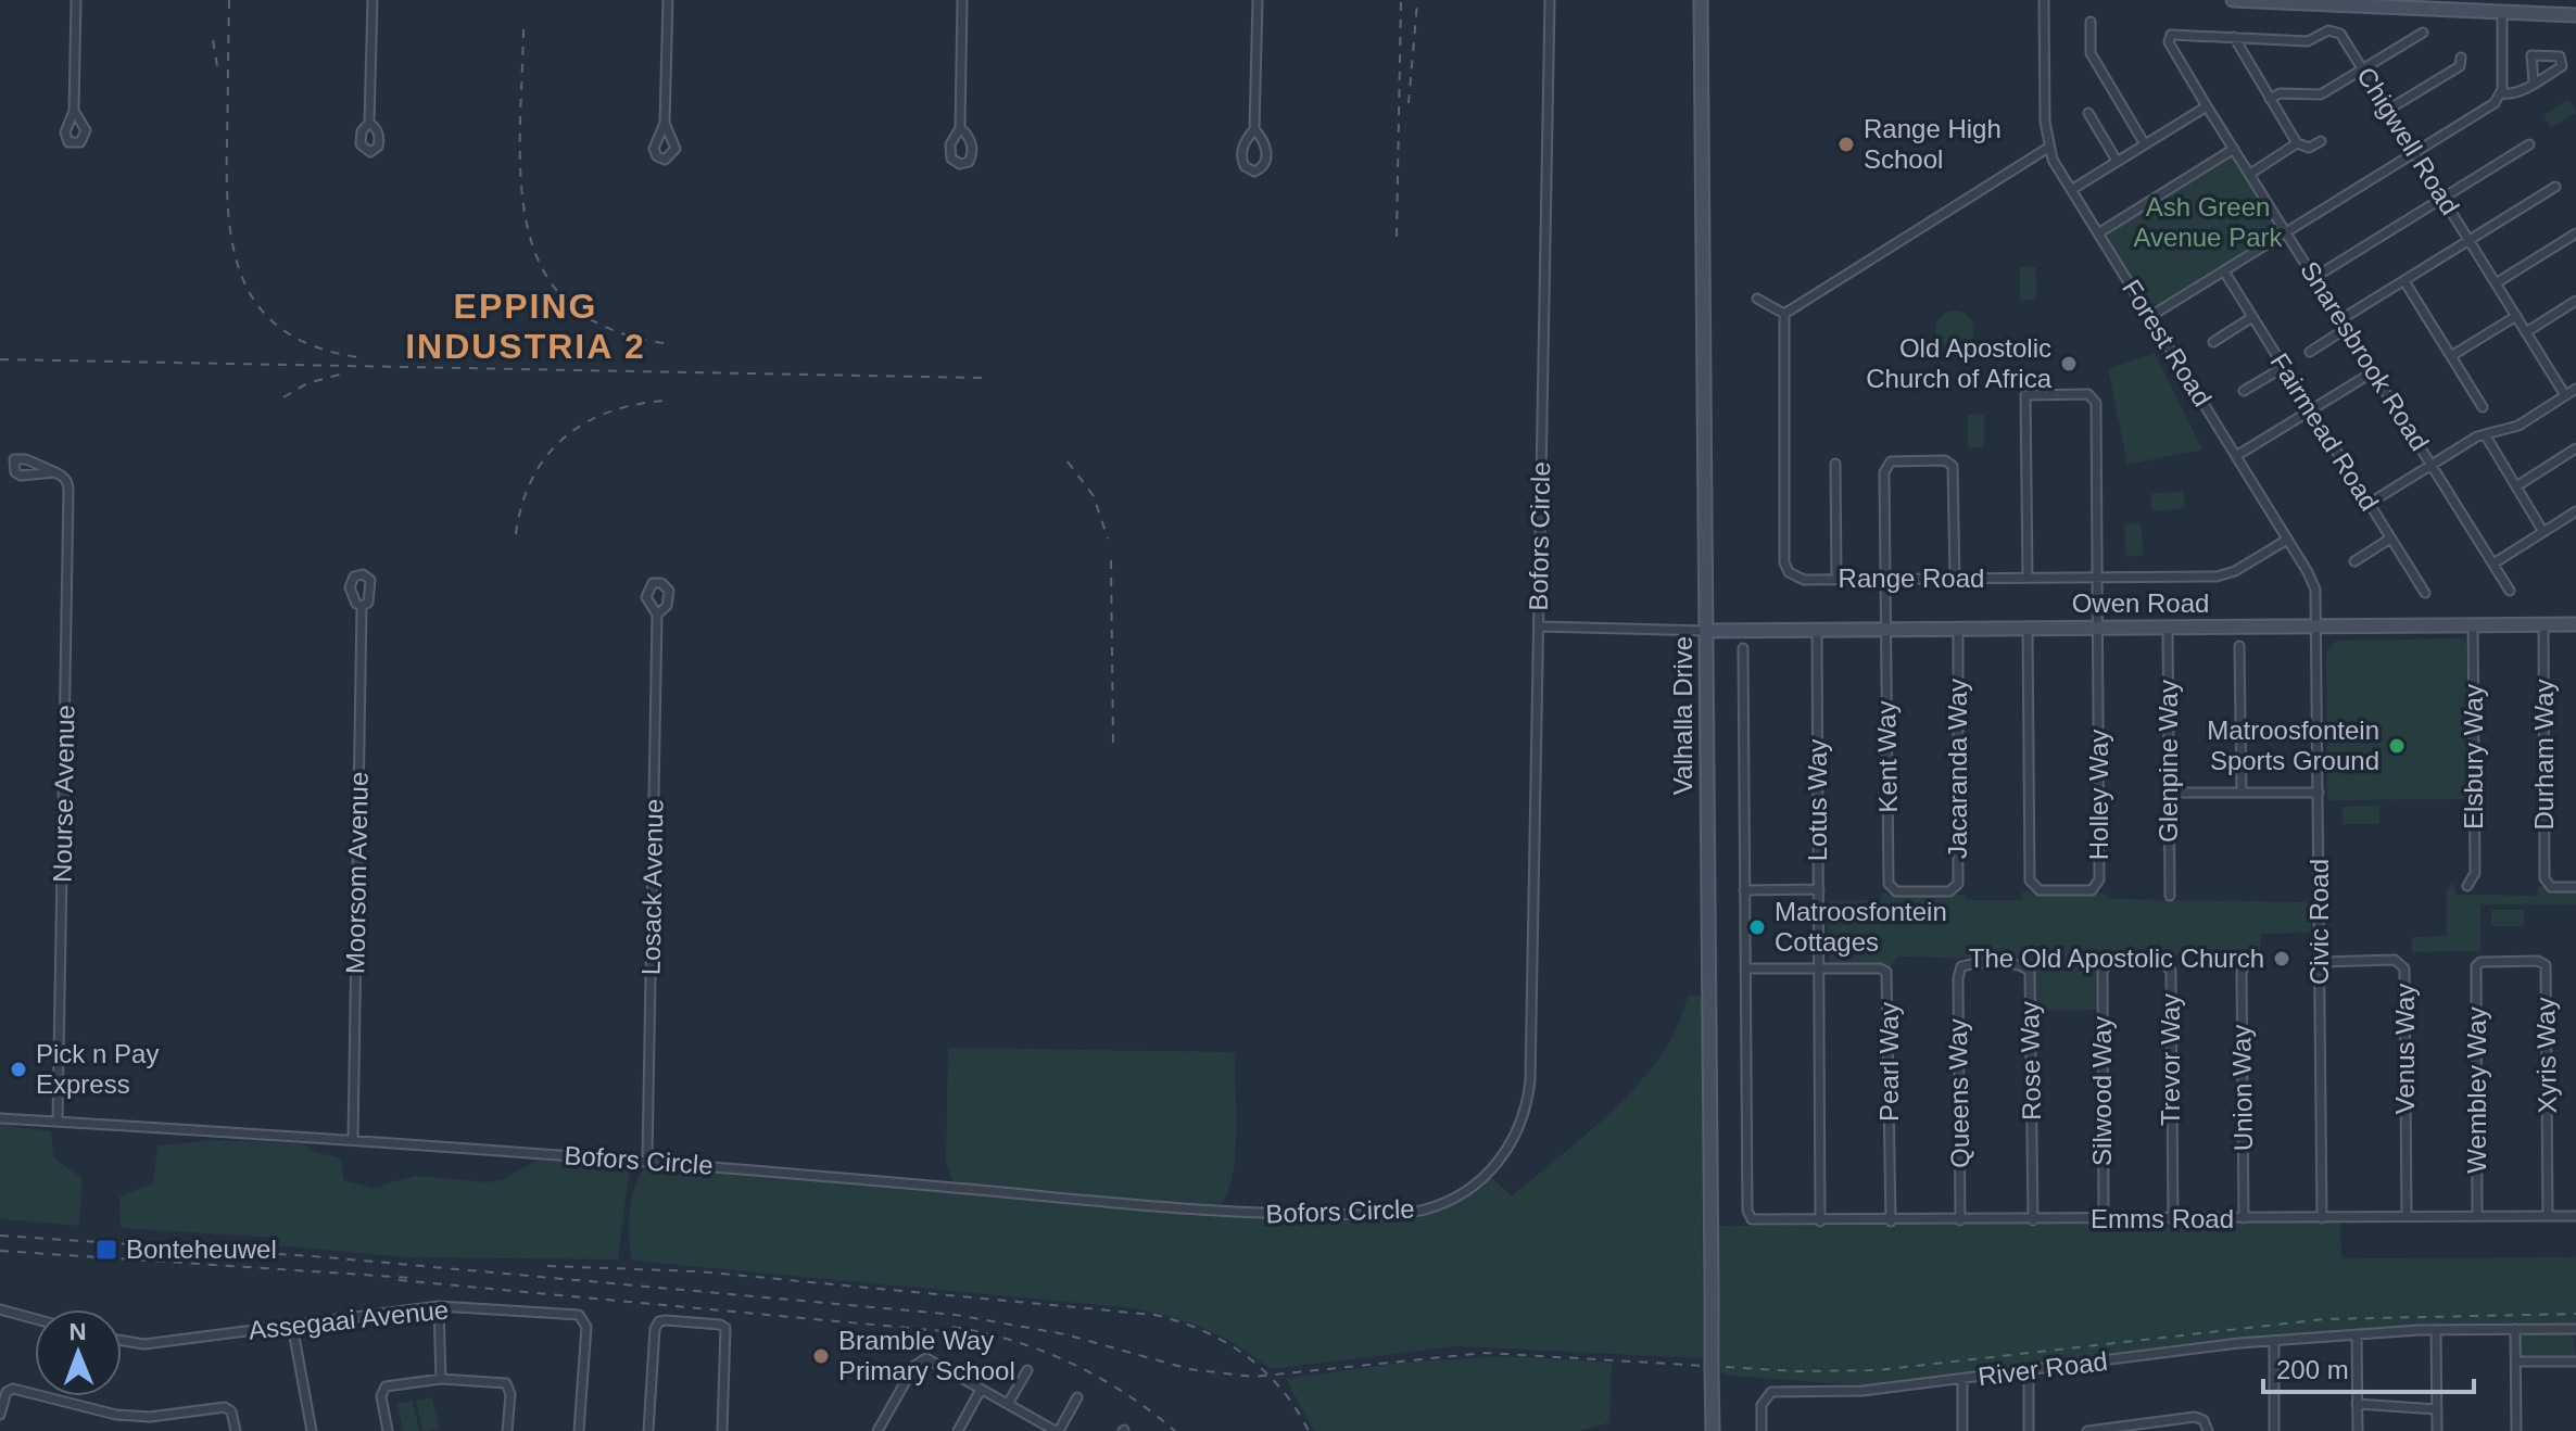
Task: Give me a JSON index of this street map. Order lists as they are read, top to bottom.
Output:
{
  "streets": {
    "main road": ["Owen Road", "Valhalla Drive"],
    "street": [
      "Chigwell Road",
      "Forest Road",
      "Snaresbrook Road",
      "Fairmead Road",
      "Bofors Circle",
      "Range Road",
      "Durham Way",
      "Kent Way",
      "Elsbury Way",
      "Glenpine Way",
      "Jacaranda Way",
      "Nourse Avenue",
      "Holley Way",
      "Lotus Way",
      "Moorsom Avenue",
      "Losack Avenue",
      "Civic Road",
      "Venus Way",
      "Xyris Way",
      "Trevor Way",
      "Rose Way",
      "Pearl Way",
      "Union Way",
      "Wembley Way",
      "Silwood Way",
      "Queens Way",
      "Emms Road",
      "Assegaai Avenue",
      "River Road"
    ]
  },
  "crossings": [
    ["Chigwell Road", "Snaresbrook Road"],
    ["Forest Road", "Range Road"],
    ["Forest Road", "Owen Road"],
    ["Forest Road", "Civic Road"],
    ["Bofors Circle", "Nourse Avenue"],
    ["Bofors Circle", "Moorsom Avenue"],
    ["Bofors Circle", "Losack Avenue"],
    ["Range Road", "Kent Way"],
    ["Owen Road", "Valhalla Drive"],
    ["Owen Road", "Durham Way"],
    ["Owen Road", "Kent Way"],
    ["Owen Road", "Elsbury Way"],
    ["Owen Road", "Glenpine Way"],
    ["Owen Road", "Jacaranda Way"],
    ["Owen Road", "Holley Way"],
    ["Owen Road", "Lotus Way"],
    ["Owen Road", "Civic Road"],
    ["Kent Way", "Jacaranda Way"],
    ["Lotus Way", "Pearl Way"],
    ["Lotus Way", "Emms Road"],
    ["Civic Road", "Venus Way"],
    ["Civic Road", "Emms Road"],
    ["Venus Way", "Emms Road"],
    ["Xyris Way", "Wembley Way"],
    ["Xyris Way", "Emms Road"],
    ["Trevor Way", "Silwood Way"],
    ["Trevor Way", "Emms Road"],
    ["Rose Way", "Queens Way"],
    ["Rose Way", "Emms Road"],
    ["Pearl Way", "Emms Road"],
    ["Union Way", "Emms Road"],
    ["Wembley Way", "Emms Road"],
    ["Silwood Way", "Emms Road"],
    ["Queens Way", "Emms Road"]
  ],
  "districts": ["EPPING INDUSTRIA 2"],
  "parks": ["Ash Green Avenue Park"],
  "places": {
    "other": [
      "Range High School",
      "Old Apostolic Church of Africa",
      "Matroosfontein Sports Ground",
      "Matroosfontein Cottages",
      "The Old Apostolic Church",
      "Pick n Pay Express",
      "Bramble Way Primary School"
    ],
    "transit": ["Bonteheuwel"]
  },
  "scale_bar": "200 m",
  "north": "top"
}
